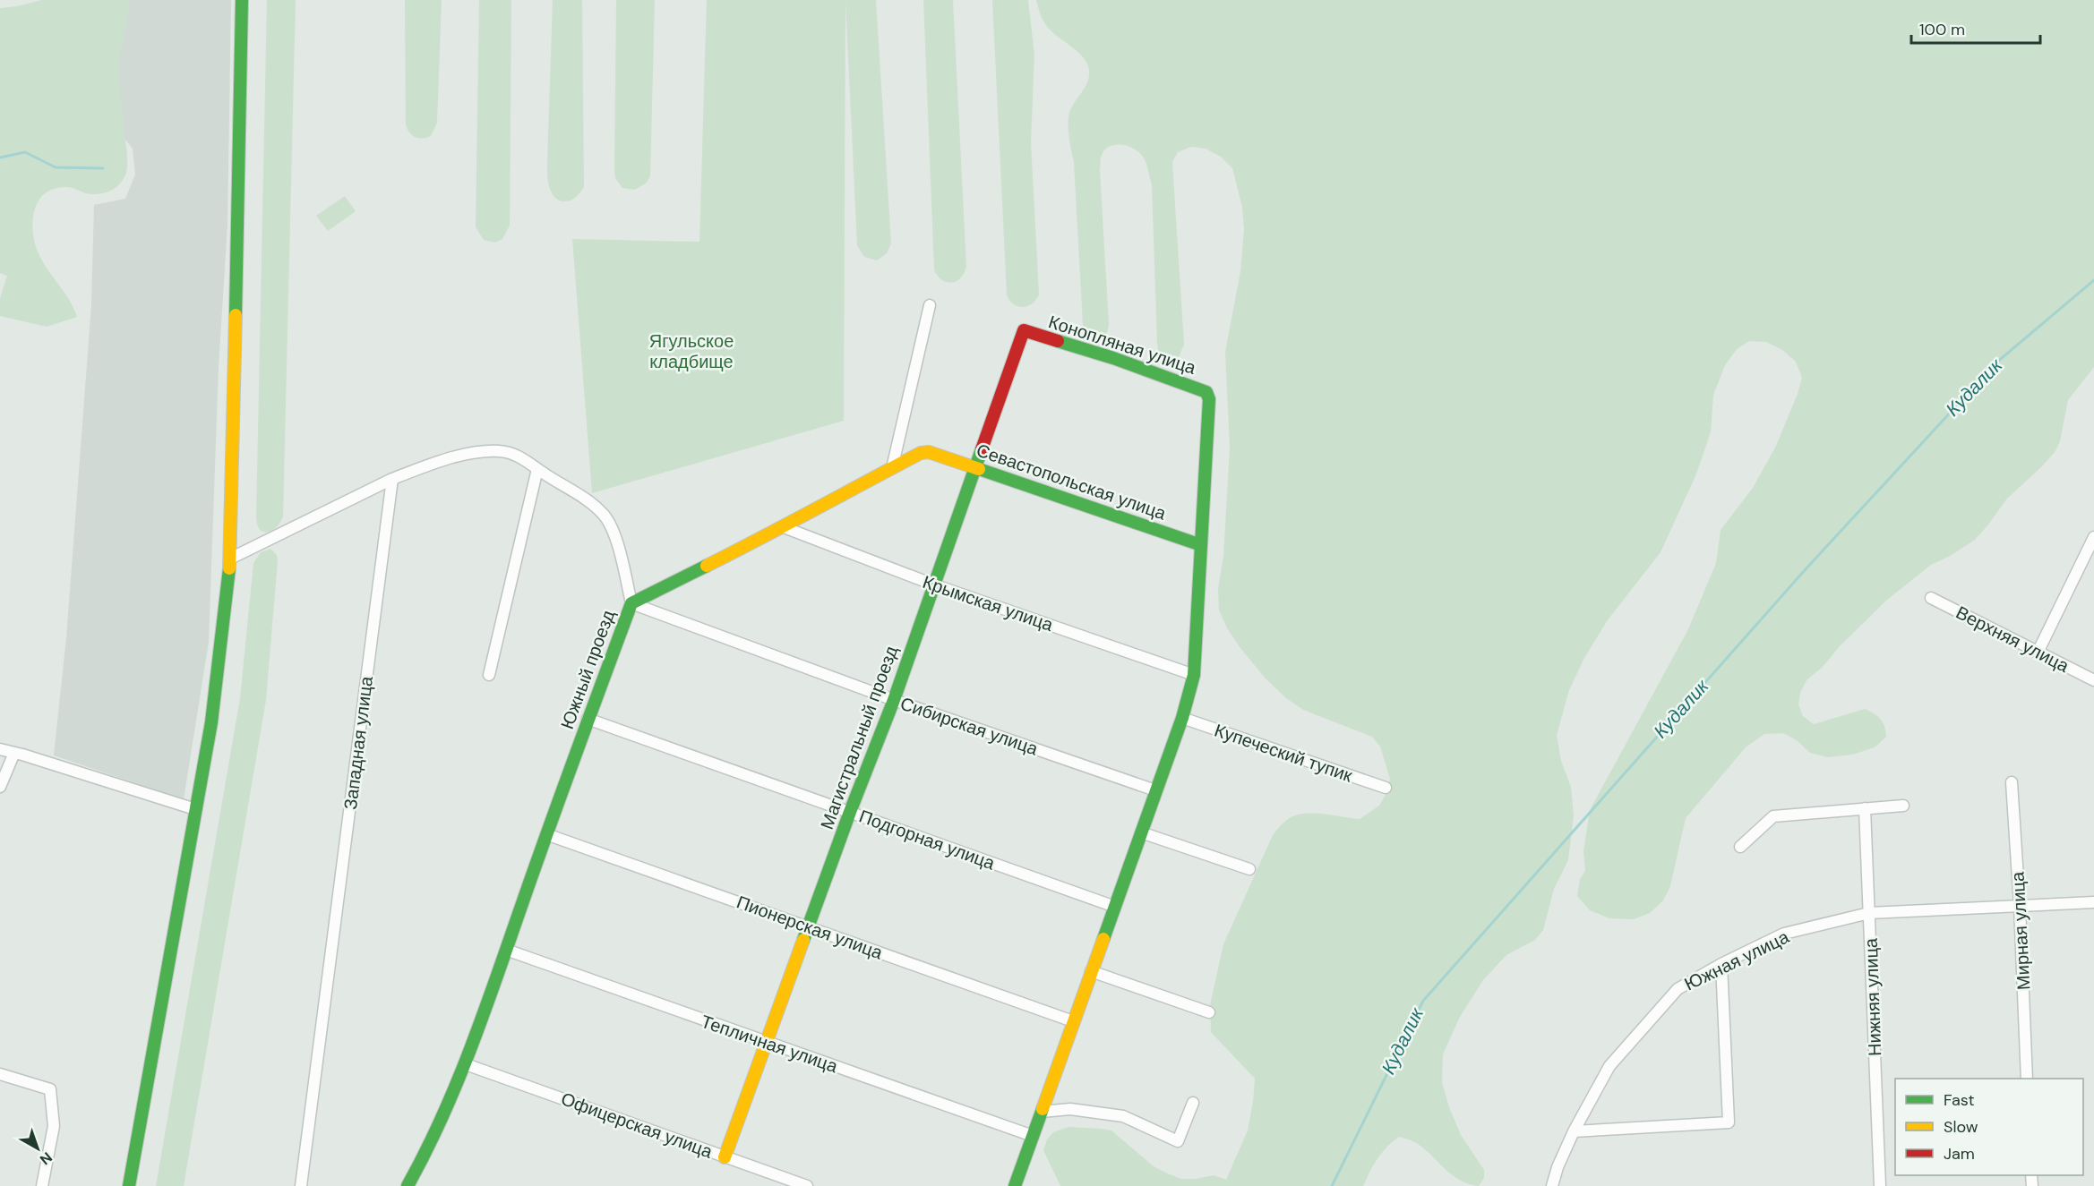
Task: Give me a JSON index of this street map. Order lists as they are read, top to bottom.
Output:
{
  "streets": {
    "street": [
      "Конопляная улица",
      "Севастопольская улица",
      "Крымская улица",
      "Верхняя улица",
      "Южный проезд",
      "Сибирская улица",
      "Магистральный проезд",
      "Западная улица",
      "Купеческий тупик",
      "Подгорная улица",
      "Пионерская улица",
      "Мирная улица",
      "Южная улица",
      "Нижняя улица",
      "Тепличная улица",
      "Офицерская улица"
    ]
  },
  "crossings": [
    ["Конопляная улица", "Севастопольская улица"],
    ["Конопляная улица", "Магистральный проезд"],
    ["Севастопольская улица", "Южный проезд"],
    ["Севастопольская улица", "Магистральный проезд"],
    ["Крымская улица", "Южный проезд"],
    ["Крымская улица", "Магистральный проезд"],
    ["Южный проезд", "Сибирская улица"],
    ["Южный проезд", "Подгорная улица"],
    ["Южный проезд", "Пионерская улица"],
    ["Южный проезд", "Тепличная улица"],
    ["Южный проезд", "Офицерская улица"],
    ["Сибирская улица", "Магистральный проезд"],
    ["Магистральный проезд", "Подгорная улица"],
    ["Магистральный проезд", "Пионерская улица"],
    ["Магистральный проезд", "Тепличная улица"],
    ["Магистральный проезд", "Офицерская улица"],
    ["Мирная улица", "Южная улица"],
    ["Южная улица", "Нижняя улица"]
  ],
  "water": ["Кудалик"],
  "parks": ["Ягульское кладбище"],
  "legend": ["Fast", "Slow", "Jam"],
  "scale_bar": "100 m",
  "north": "bottom right"
}
